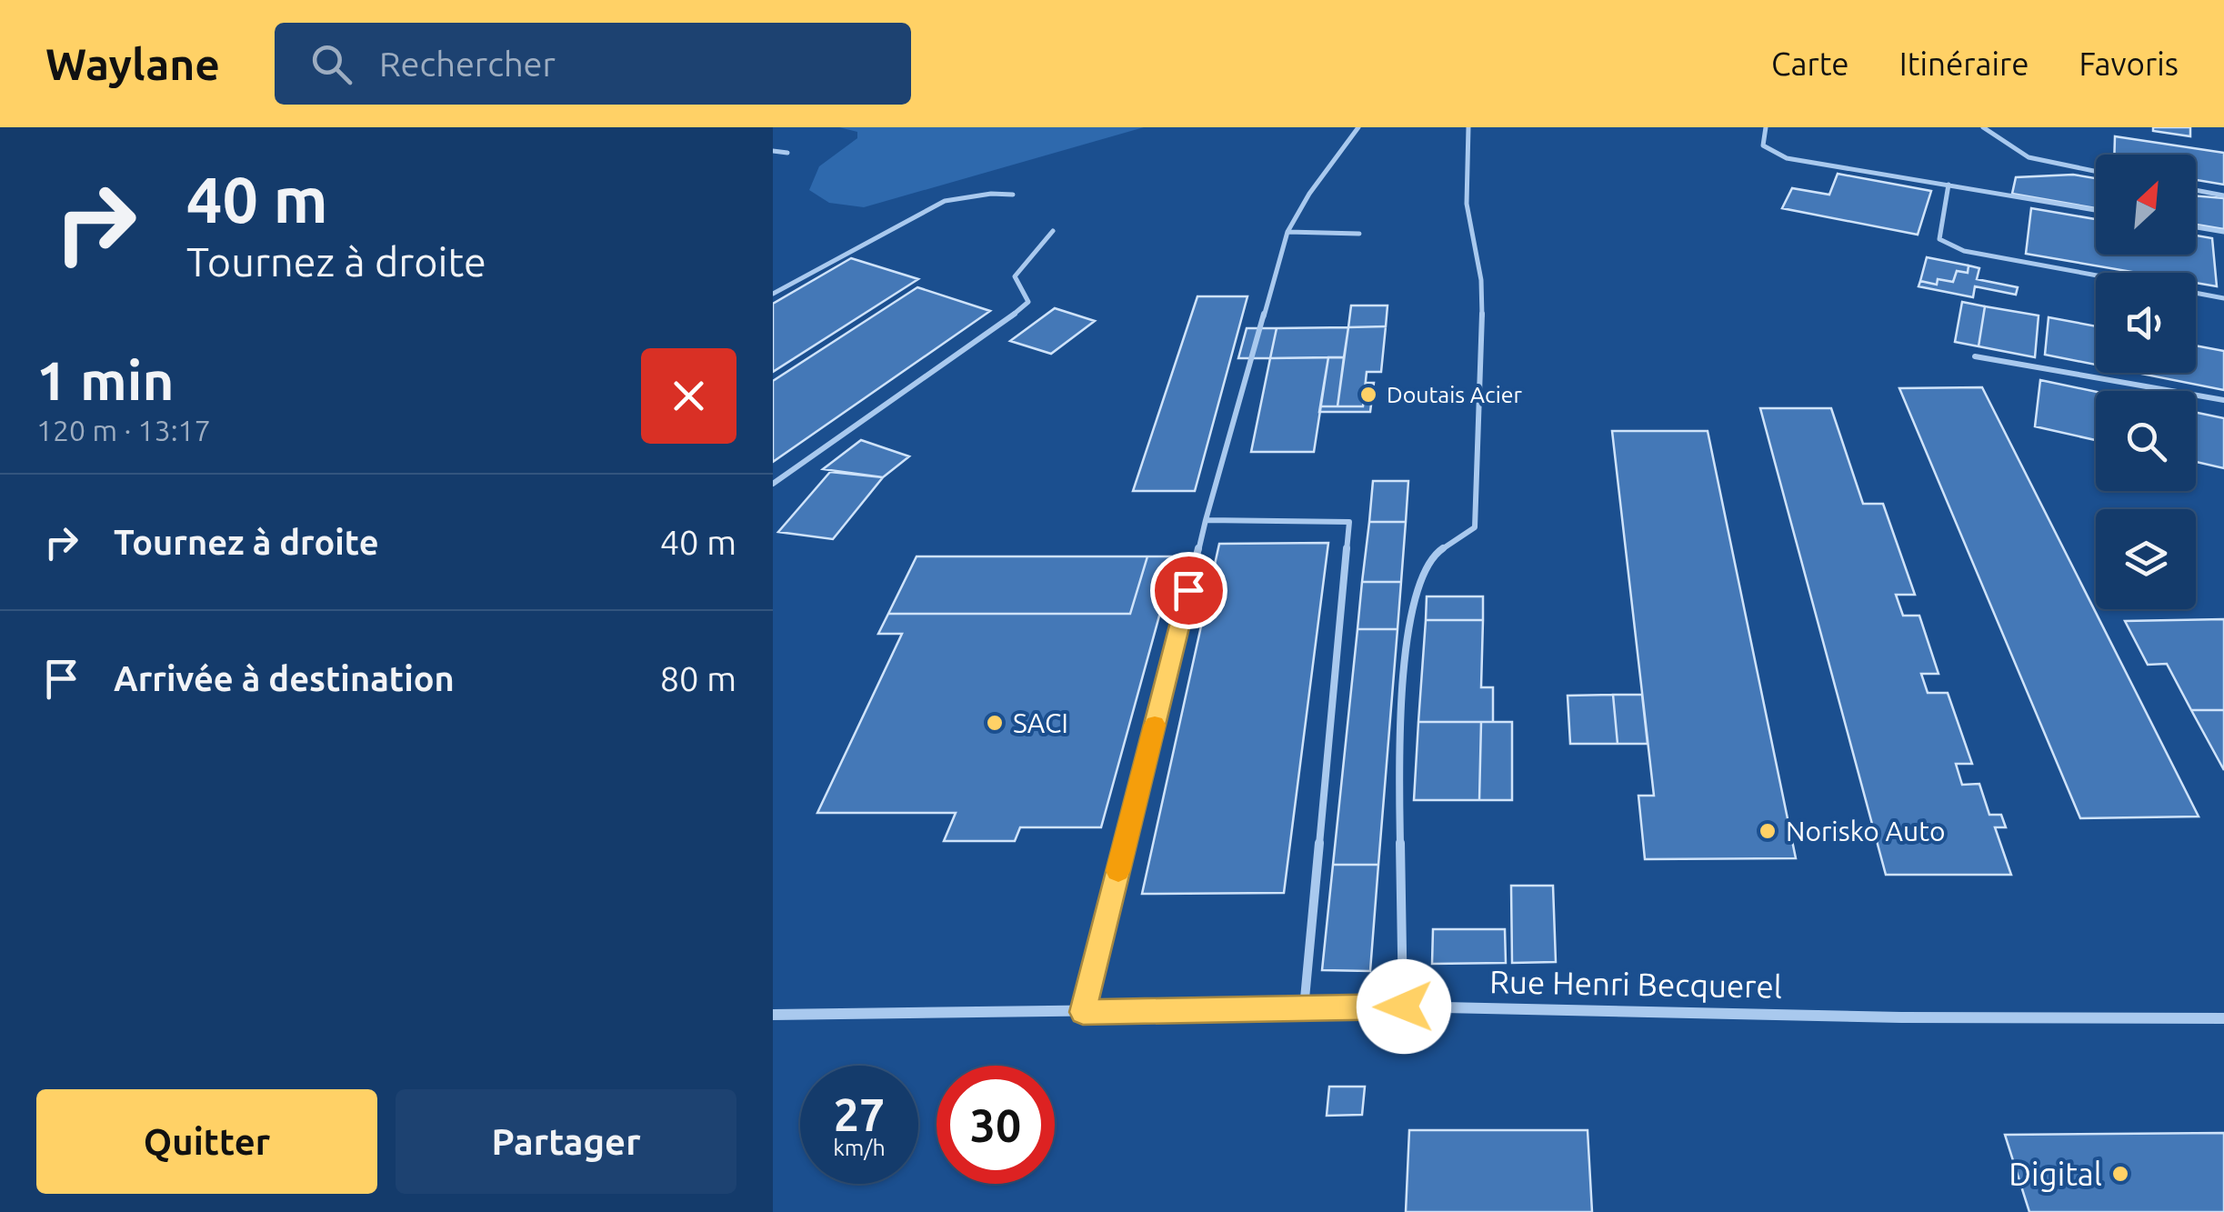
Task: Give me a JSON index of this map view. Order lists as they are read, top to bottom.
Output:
{
  "streets": {
    "street": ["Rue Henri Becquerel"]
  },
  "places": [
    "Doutais Acier",
    "SACI",
    "Norisko Auto",
    "Digital"
  ],
  "north": "top right",
  "page": {
    "header": "Waylane",
    "search": "Rechercher",
    "nav": ["Carte", "Itinéraire", "Favoris"],
    "turn": ["40 m", "Tournez à droite"],
    "heading": ["1 min", "120 m · 13:17"],
    "list": [
      {
        "name": "Tournez à droite",
        "value": "40 m"
      },
      {
        "name": "Arrivée à destination",
        "value": "80 m"
      }
    ],
    "speed": "27 km/h",
    "limit": "30",
    "buttons": ["Quitter", "Partager"]
  }
}
